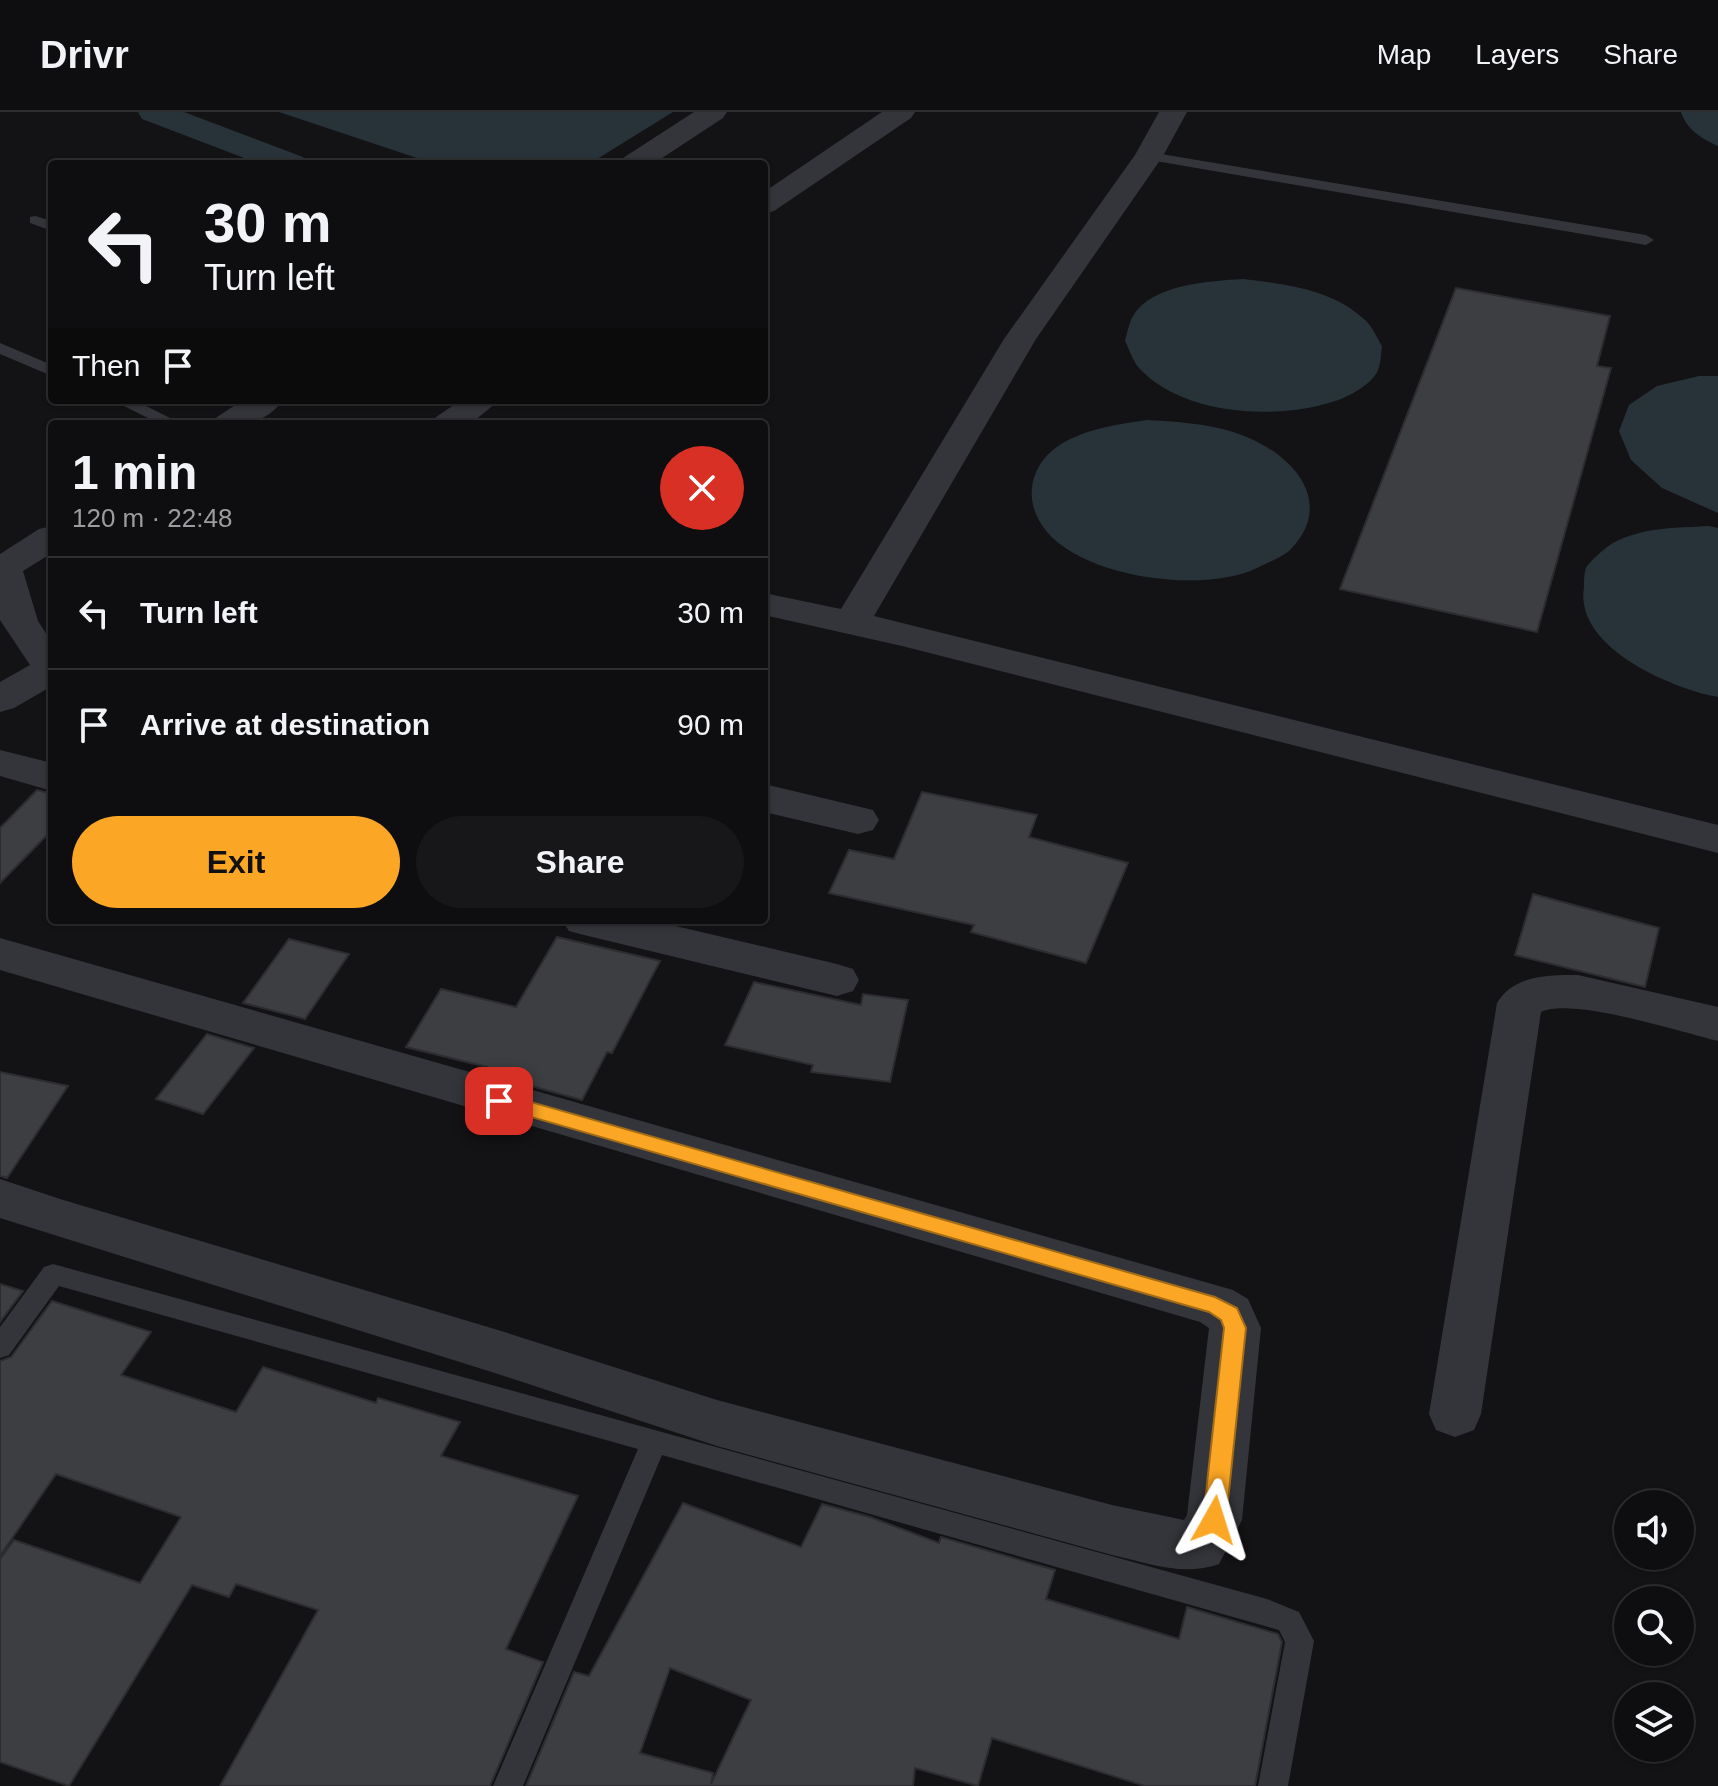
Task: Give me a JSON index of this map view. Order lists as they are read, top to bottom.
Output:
{
  "page": {
    "header": "Drivr",
    "nav": ["Map", "Layers", "Share"],
    "turn": ["30 m", "Turn left"],
    "then": "Then",
    "heading": ["1 min", "120 m · 22:48"],
    "list": [
      {
        "name": "Turn left",
        "value": "30 m"
      },
      {
        "name": "Arrive at destination",
        "value": "90 m"
      }
    ],
    "buttons": ["Exit", "Share"]
  }
}
